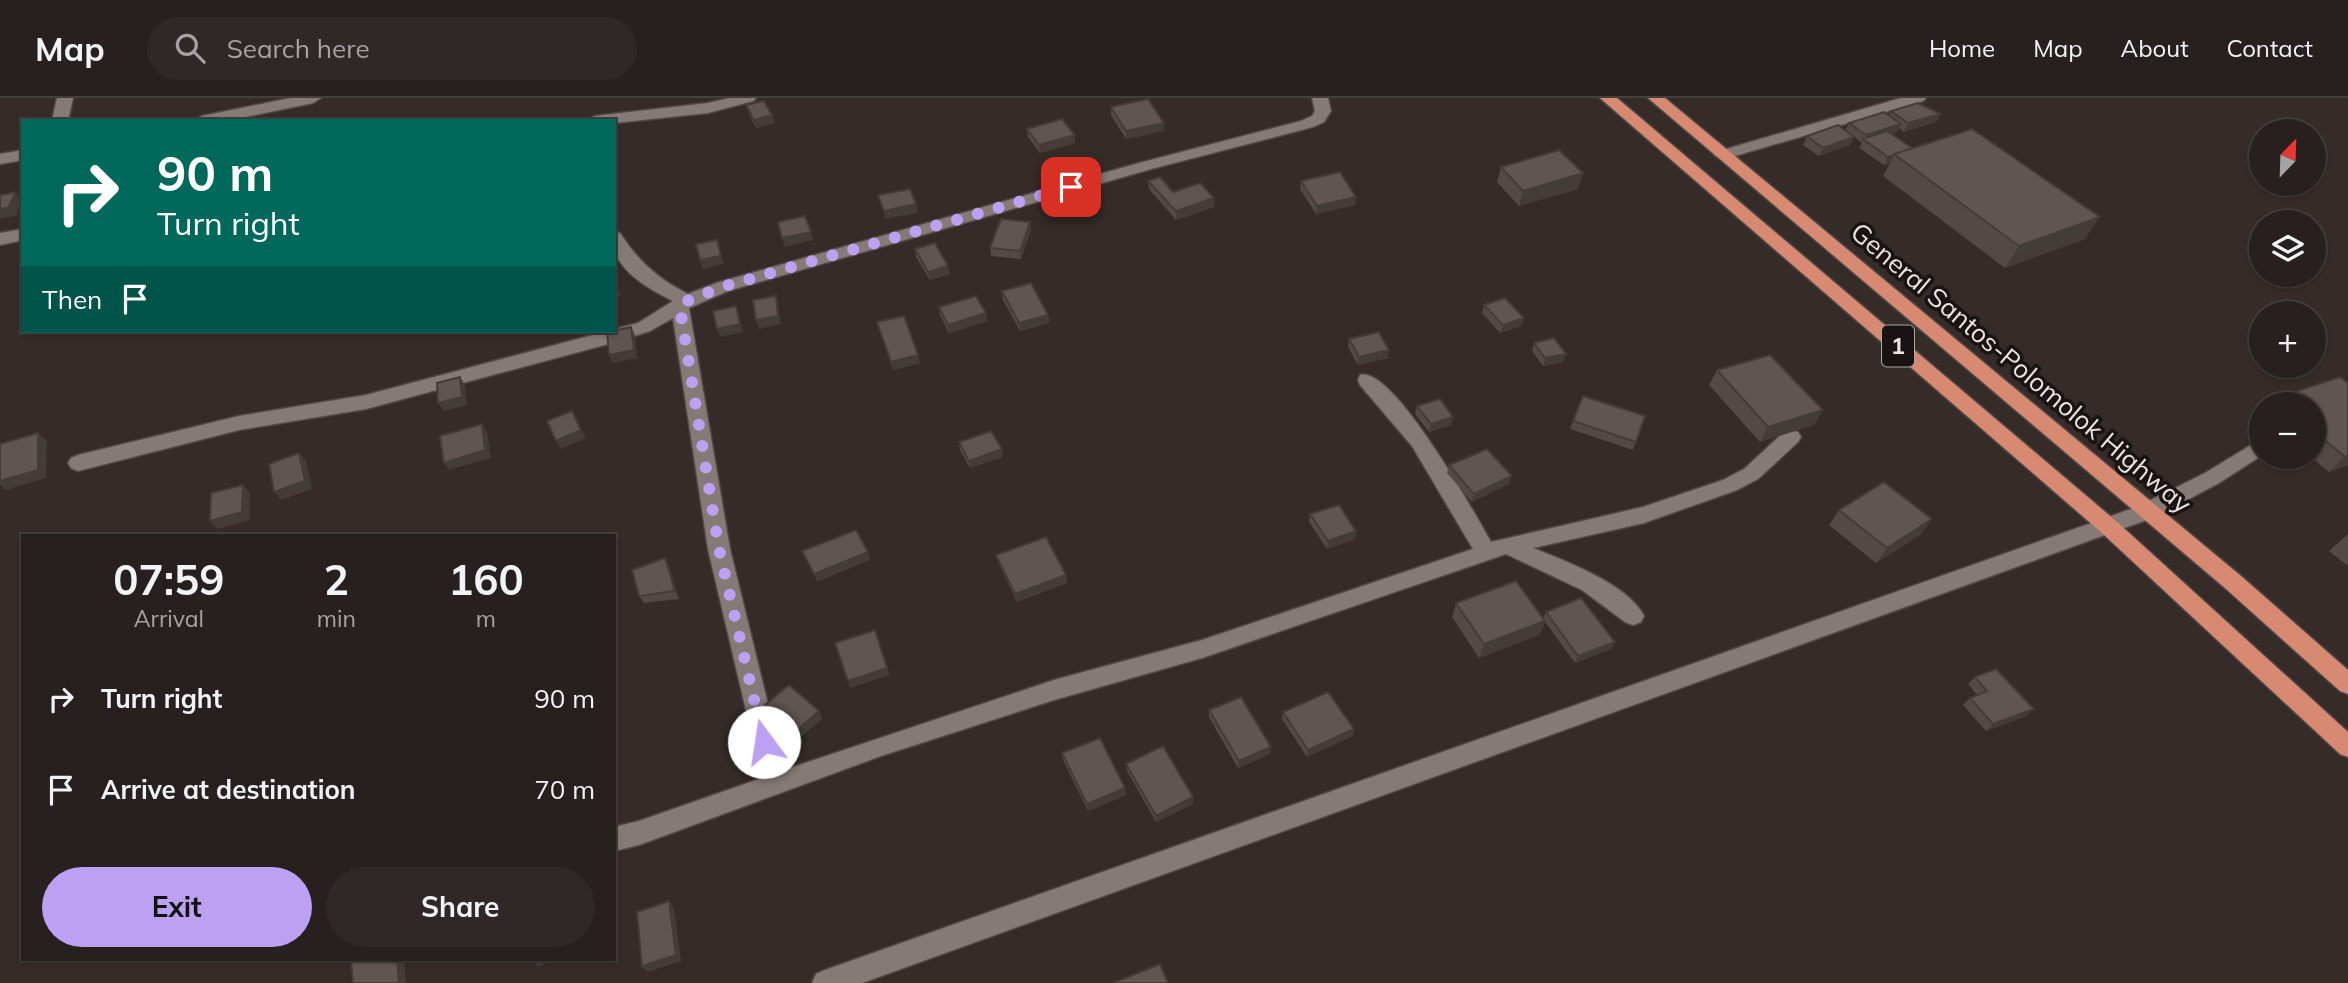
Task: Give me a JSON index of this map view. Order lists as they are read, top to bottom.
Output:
{
  "streets": {
    "highway": ["1", "General Santos-Polomolok Highway"]
  },
  "north": "top right",
  "page": {
    "header": "Map",
    "search": "Search here",
    "nav": [
      "Home",
      "Map",
      "About",
      "Contact"
    ],
    "map_buttons": ["+", "−"],
    "turn": ["90 m", "Turn right"],
    "then": "Then",
    "eta": [
      "07:59",
      "Arrival",
      "2",
      "min",
      "160",
      "m"
    ],
    "list": [
      {
        "name": "Turn right",
        "value": "90 m"
      },
      {
        "name": "Arrive at destination",
        "value": "70 m"
      }
    ],
    "buttons": ["Exit", "Share"]
  }
}
